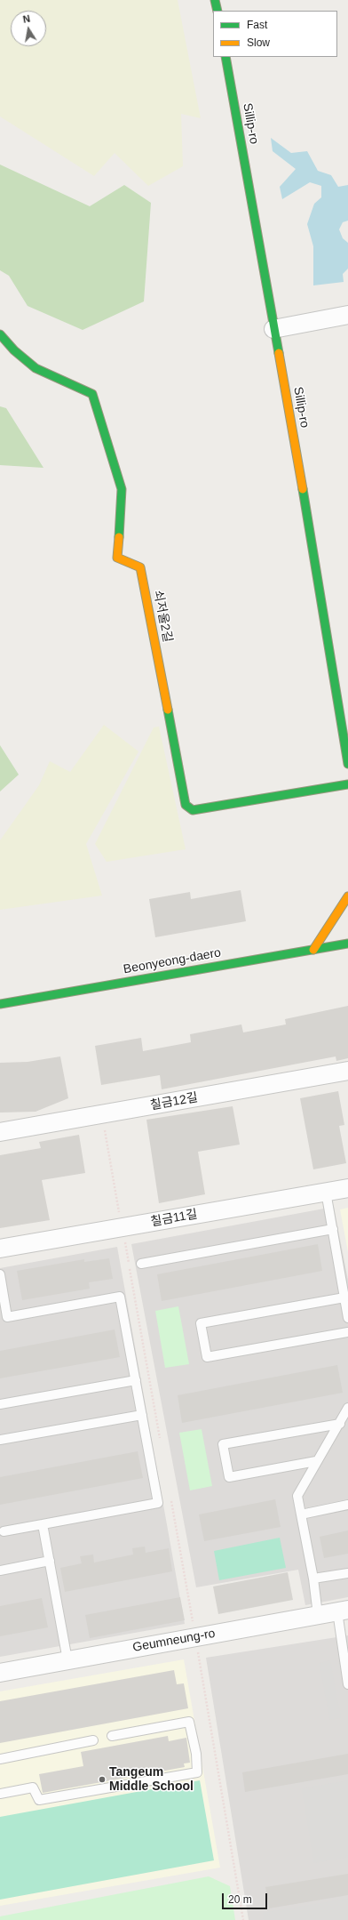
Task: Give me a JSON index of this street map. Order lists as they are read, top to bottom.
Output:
{
  "streets": {
    "street": [
      "Sillip-ro",
      "쇠저울2길",
      "Beonyeong-daero",
      "칠금12길",
      "칠금11길",
      "Geumneung-ro"
    ]
  },
  "places": ["Tangeum Middle School"],
  "legend": ["Fast", "Slow"],
  "scale_bar": "20 m",
  "north": "top"
}
